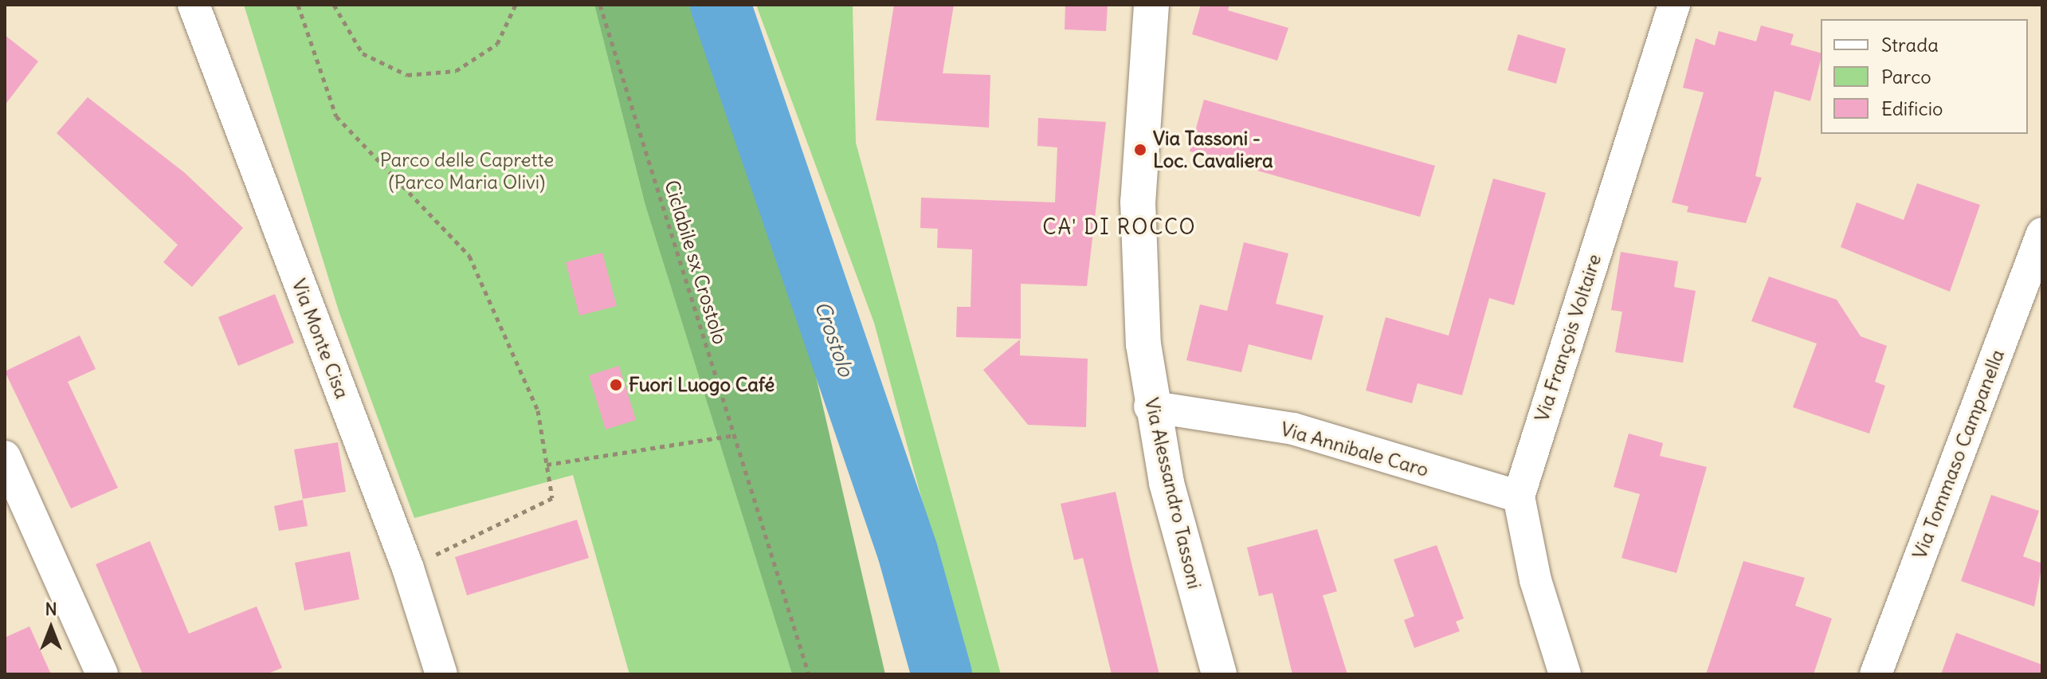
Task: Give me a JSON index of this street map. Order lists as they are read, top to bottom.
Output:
{
  "streets": {
    "street": [
      "Via François Voltaire",
      "Via Monte Cisa",
      "Via Annibale Caro",
      "Via Tommaso Campanella",
      "Via Alessandro Tassoni"
    ],
    "path": ["Ciclabile sx Crostolo"]
  },
  "crossings": [
    ["Via François Voltaire", "Via Annibale Caro"],
    ["Via Annibale Caro", "Via Alessandro Tassoni"]
  ],
  "districts": ["CA' DI ROCCO"],
  "water": ["Crostolo"],
  "parks": ["Parco delle Caprette (Parco Maria Olivi)"],
  "places": ["Via Tassoni - Loc. Cavaliera", "Fuori Luogo Café"],
  "legend": ["Strada", "Parco", "Edificio"],
  "north": "top"
}
